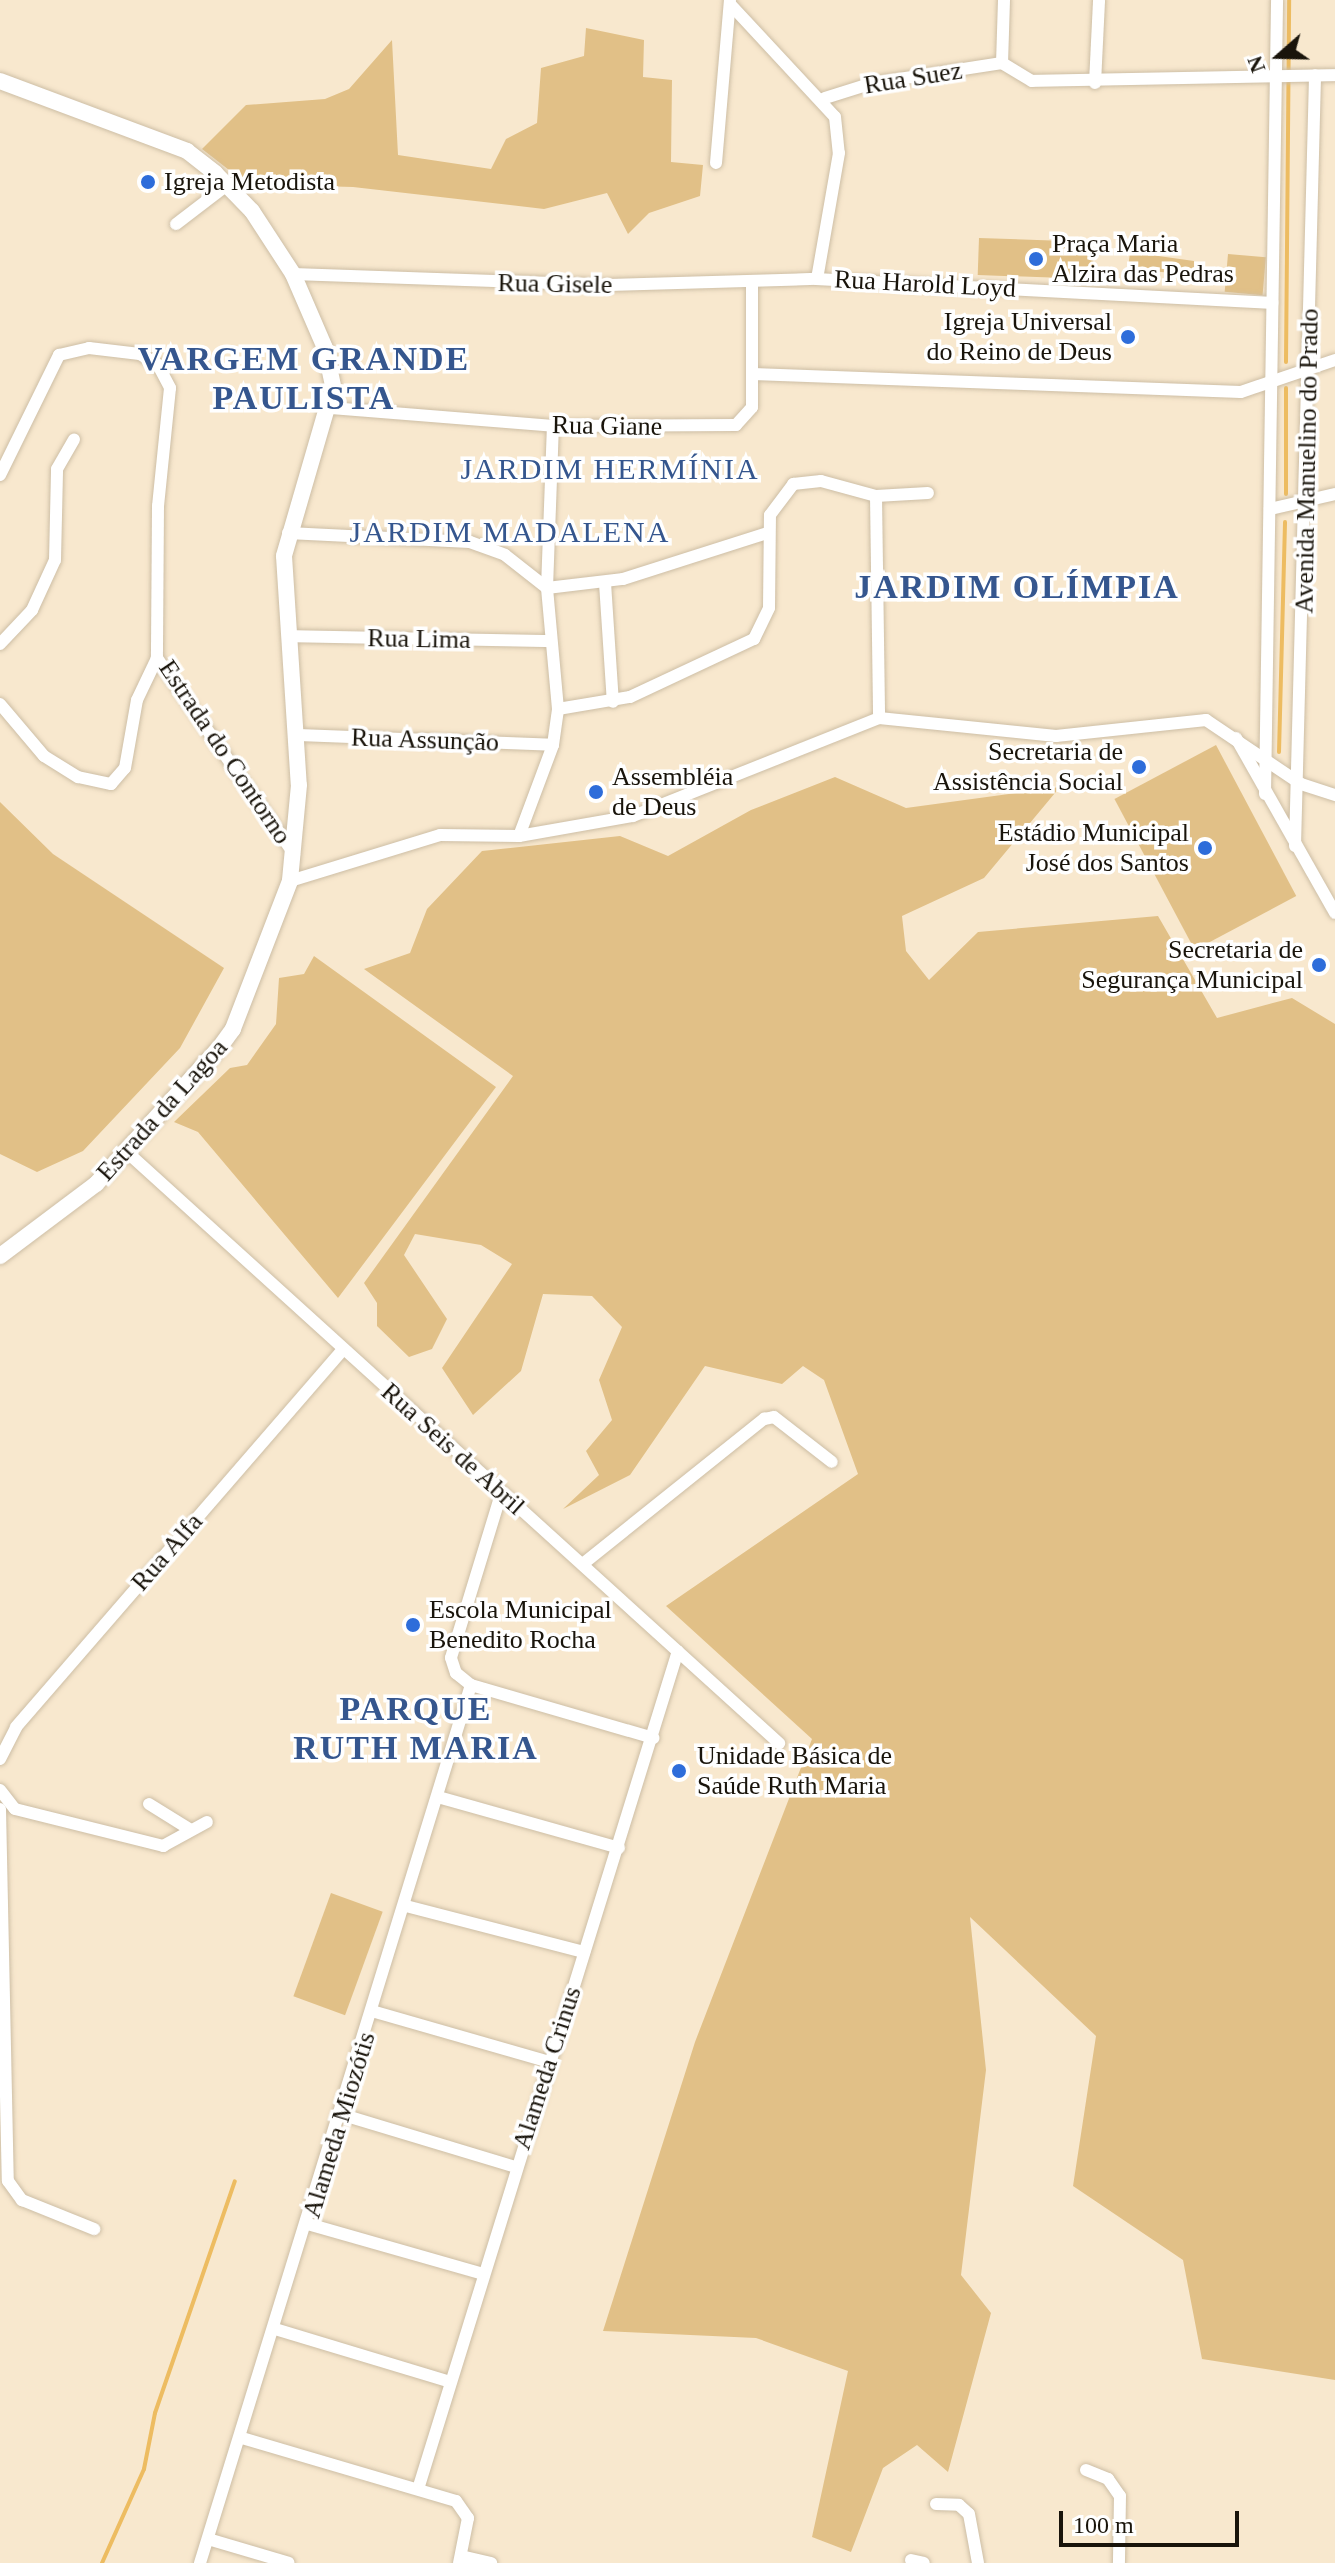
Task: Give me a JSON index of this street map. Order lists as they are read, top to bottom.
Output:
{
  "streets": {
    "street": [
      "Rua Suez",
      "Rua Gisele",
      "Rua Harold Loyd",
      "Rua Giane",
      "Avenida Manuelino do Prado",
      "Rua Lima",
      "Rua Assunção",
      "Estrada do Contorno",
      "Estrada da Lagoa",
      "Rua Seis de Abril",
      "Rua Alfa",
      "Alameda Crinus",
      "Alameda Miozótis"
    ]
  },
  "crossings": [
    ["Rua Gisele", "Rua Harold Loyd"],
    ["Rua Gisele", "Rua Giane"],
    ["Rua Harold Loyd", "Avenida Manuelino do Prado"],
    ["Rua Giane", "Estrada da Lagoa"],
    ["Rua Lima", "Estrada da Lagoa"],
    ["Rua Assunção", "Estrada da Lagoa"],
    ["Estrada do Contorno", "Estrada da Lagoa"],
    ["Estrada da Lagoa", "Rua Seis de Abril"],
    ["Rua Seis de Abril", "Rua Alfa"],
    ["Rua Seis de Abril", "Alameda Crinus"]
  ],
  "districts": [
    "VARGEM GRANDE PAULISTA",
    "JARDIM HERMÍNIA",
    "JARDIM MADALENA",
    "JARDIM OLÍMPIA",
    "PARQUE RUTH MARIA"
  ],
  "places": [
    "Igreja Metodista",
    "Praça Maria Alzira das Pedras",
    "Igreja Universal do Reino de Deus",
    "Secretaria de Assistência Social",
    "Assembléia de Deus",
    "Estádio Municipal José dos Santos",
    "Secretaria de Segurança Municipal",
    "Escola Municipal Benedito Rocha",
    "Unidade Básica de Saúde Ruth Maria"
  ],
  "scale_bar": "100 m",
  "north": "left"
}
